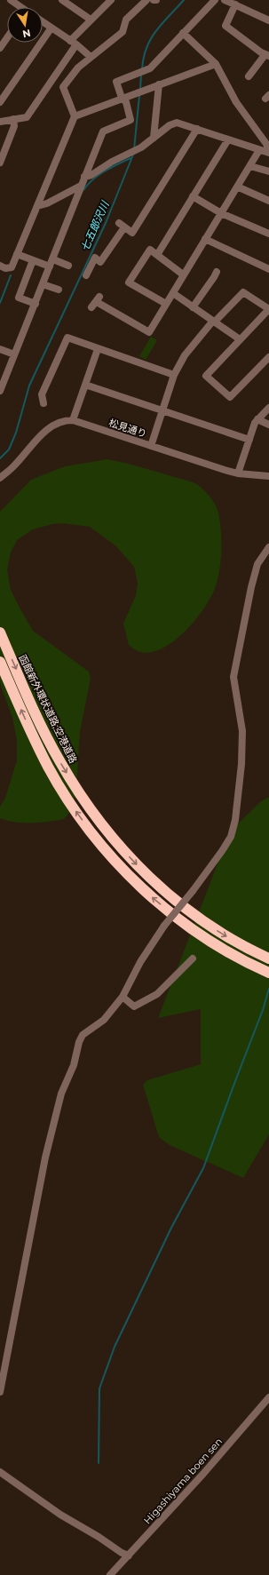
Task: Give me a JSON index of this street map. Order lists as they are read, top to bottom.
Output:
{
  "streets": {
    "highway": ["函館新外環状道路;空港道路"],
    "street": ["松見通り", "Higashiyama boen sen"]
  },
  "water": ["七五郎沢川"],
  "north": "bottom"
}
